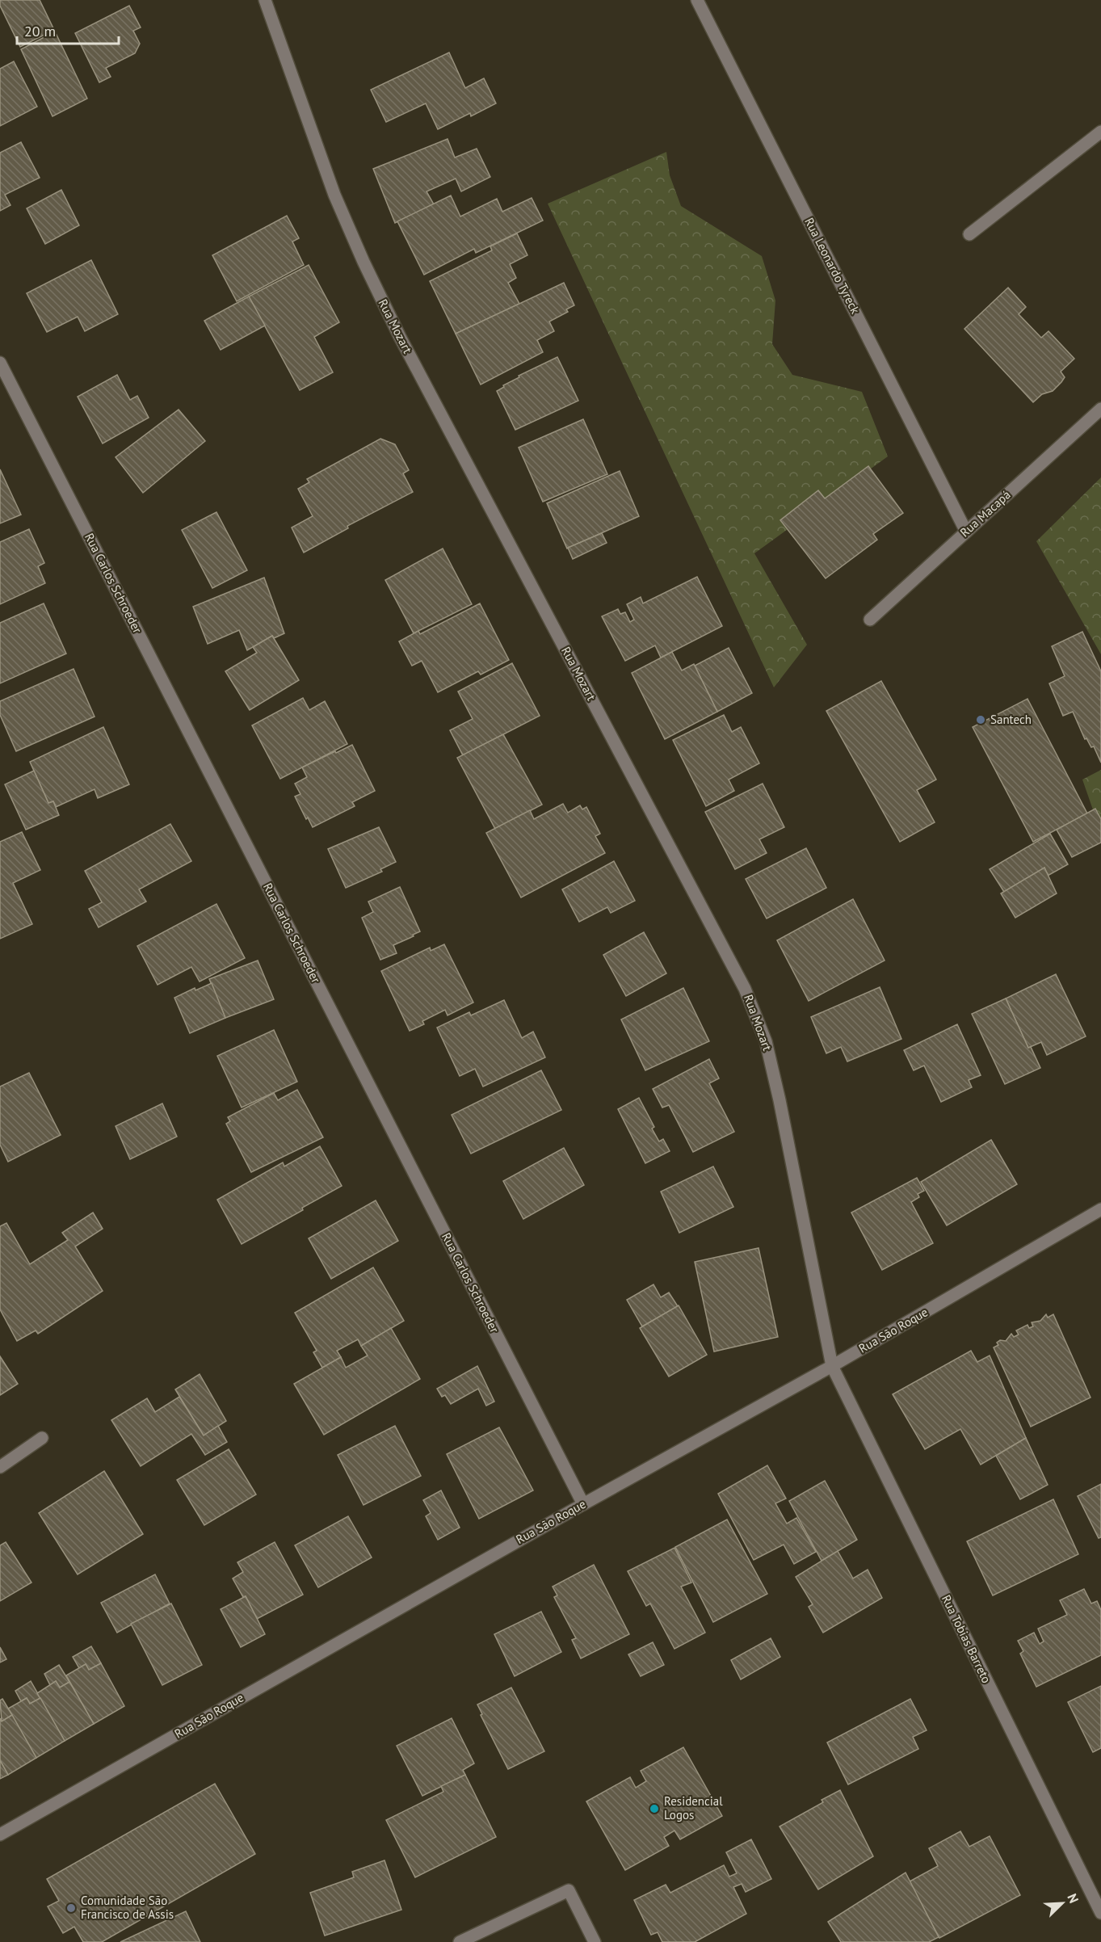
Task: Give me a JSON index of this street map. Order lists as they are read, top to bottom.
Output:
{
  "streets": {
    "street": [
      "Rua Leonardo Tyreck",
      "Rua Mozart",
      "Rua Macapá",
      "Rua Carlos Schroeder",
      "Rua São Roque",
      "Rua Tobias Barreto"
    ]
  },
  "crossings": [
    ["Rua Leonardo Tyreck", "Rua Macapá"],
    ["Rua Mozart", "Rua São Roque"],
    ["Rua Mozart", "Rua Tobias Barreto"],
    ["Rua Carlos Schroeder", "Rua São Roque"],
    ["Rua São Roque", "Rua Tobias Barreto"]
  ],
  "places": ["Santech", "Residencial Logos", "Comunidade São Francisco de Assis"],
  "scale_bar": "20 m",
  "north": "top right"
}
